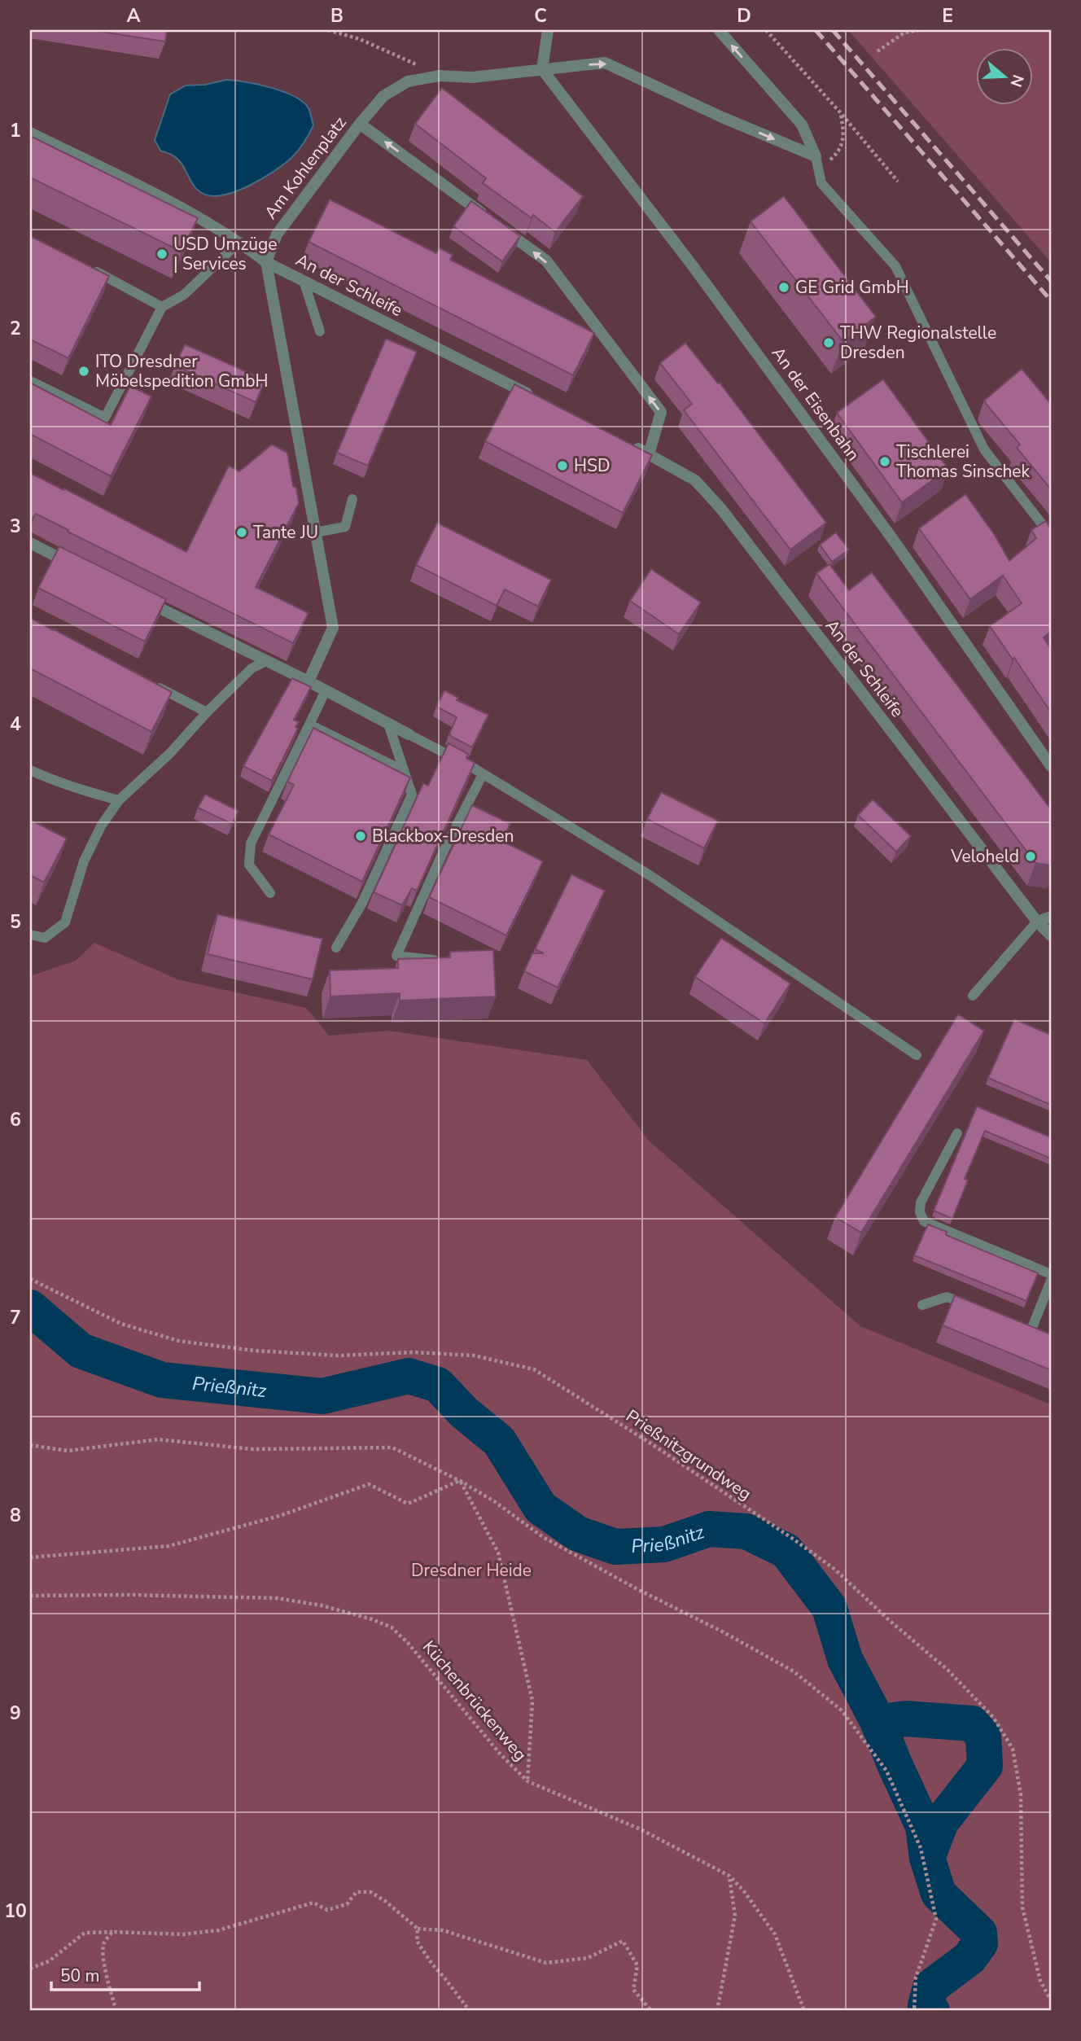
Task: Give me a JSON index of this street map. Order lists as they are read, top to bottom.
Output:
{
  "streets": {
    "street": ["Am Kohlenplatz", "An der Schleife", "An der Eisenbahn"],
    "path": ["Prießnitzgrundweg", "Küchenbrückenweg"]
  },
  "crossings": [
    ["Am Kohlenplatz", "An der Schleife"],
    ["Am Kohlenplatz", "An der Eisenbahn"]
  ],
  "water": ["Prießnitz"],
  "parks": ["Dresdner Heide"],
  "places": [
    "USD Umzüge | Services",
    "GE Grid GmbH",
    "THW Regionalstelle Dresden",
    "ITO Dresdner Möbelspedition GmbH",
    "Tischlerei Thomas Sinschek",
    "HSD",
    "Tante JU",
    "Blackbox-Dresden",
    "Veloheld"
  ],
  "scale_bar": "50 m",
  "north": "right",
  "grid": {
    "columns": [
      "A",
      "B",
      "C",
      "D",
      "E"
    ],
    "rows": [
      "1",
      "2",
      "3",
      "4",
      "5",
      "6",
      "7",
      "8",
      "9",
      "10"
    ]
  }
}
